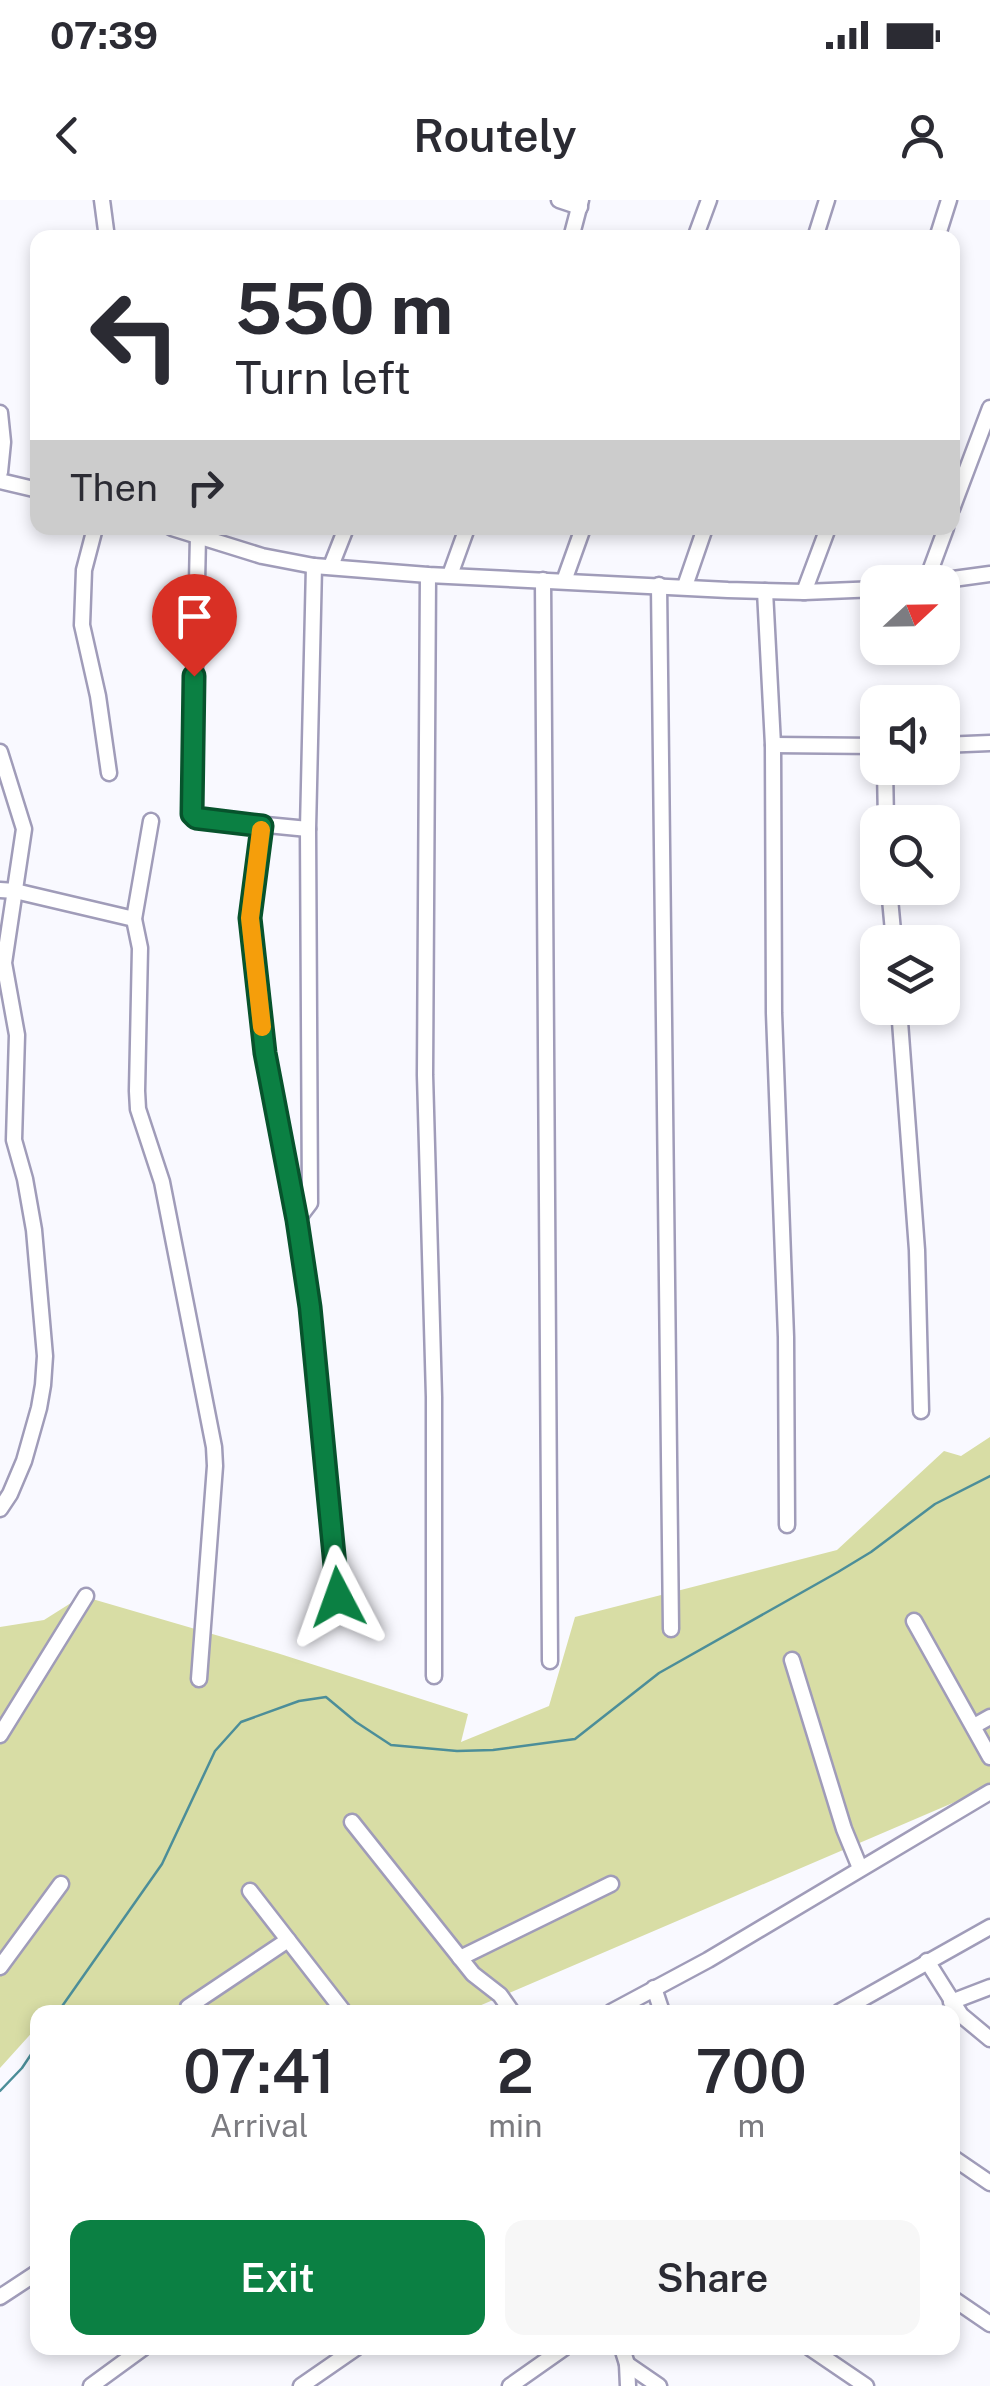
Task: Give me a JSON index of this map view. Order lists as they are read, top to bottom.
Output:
{
  "north": "right",
  "page": {
    "status": "07:39",
    "header": "Routely",
    "turn": ["550 m", "Turn left"],
    "then": "Then",
    "eta": [
      "07:41",
      "Arrival",
      "2",
      "min",
      "700",
      "m"
    ],
    "buttons": ["Exit", "Share"]
  }
}
